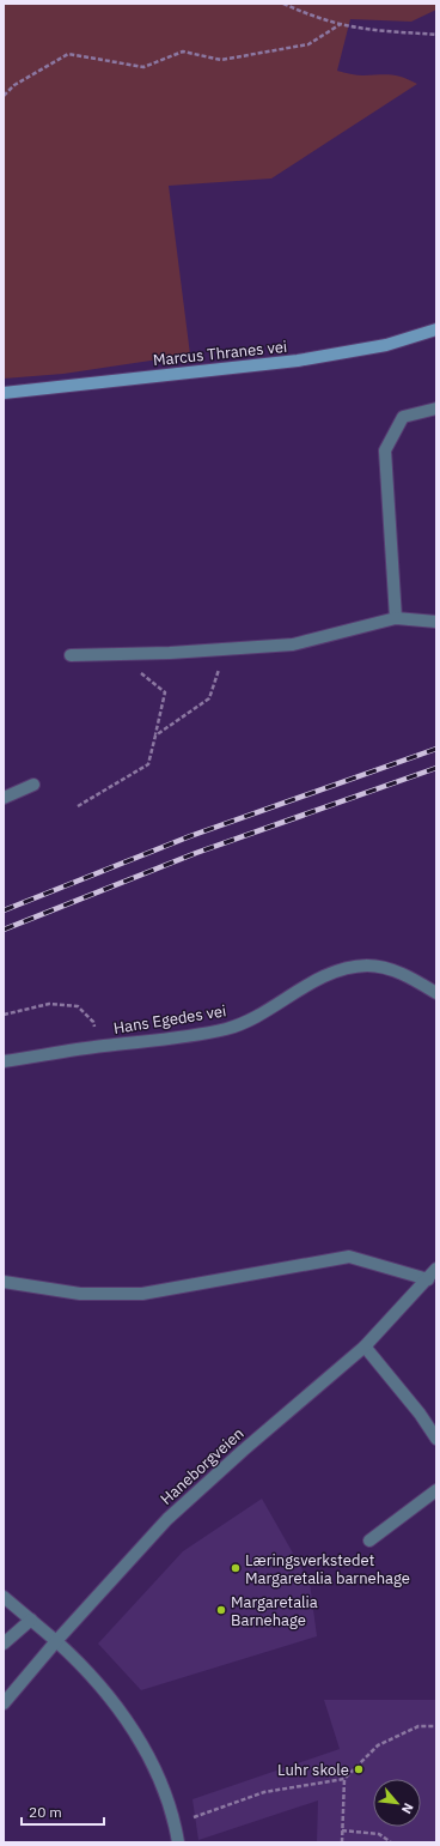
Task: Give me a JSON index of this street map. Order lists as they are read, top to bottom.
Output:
{
  "streets": {
    "main road": ["Marcus Thranes vei"],
    "street": ["Hans Egedes vei", "Haneborgveien"]
  },
  "places": ["Læringsverkstedet Margaretalia barnehage", "Margaretalia Barnehage", "Luhr skole"],
  "scale_bar": "20 m",
  "north": "bottom right"
}
